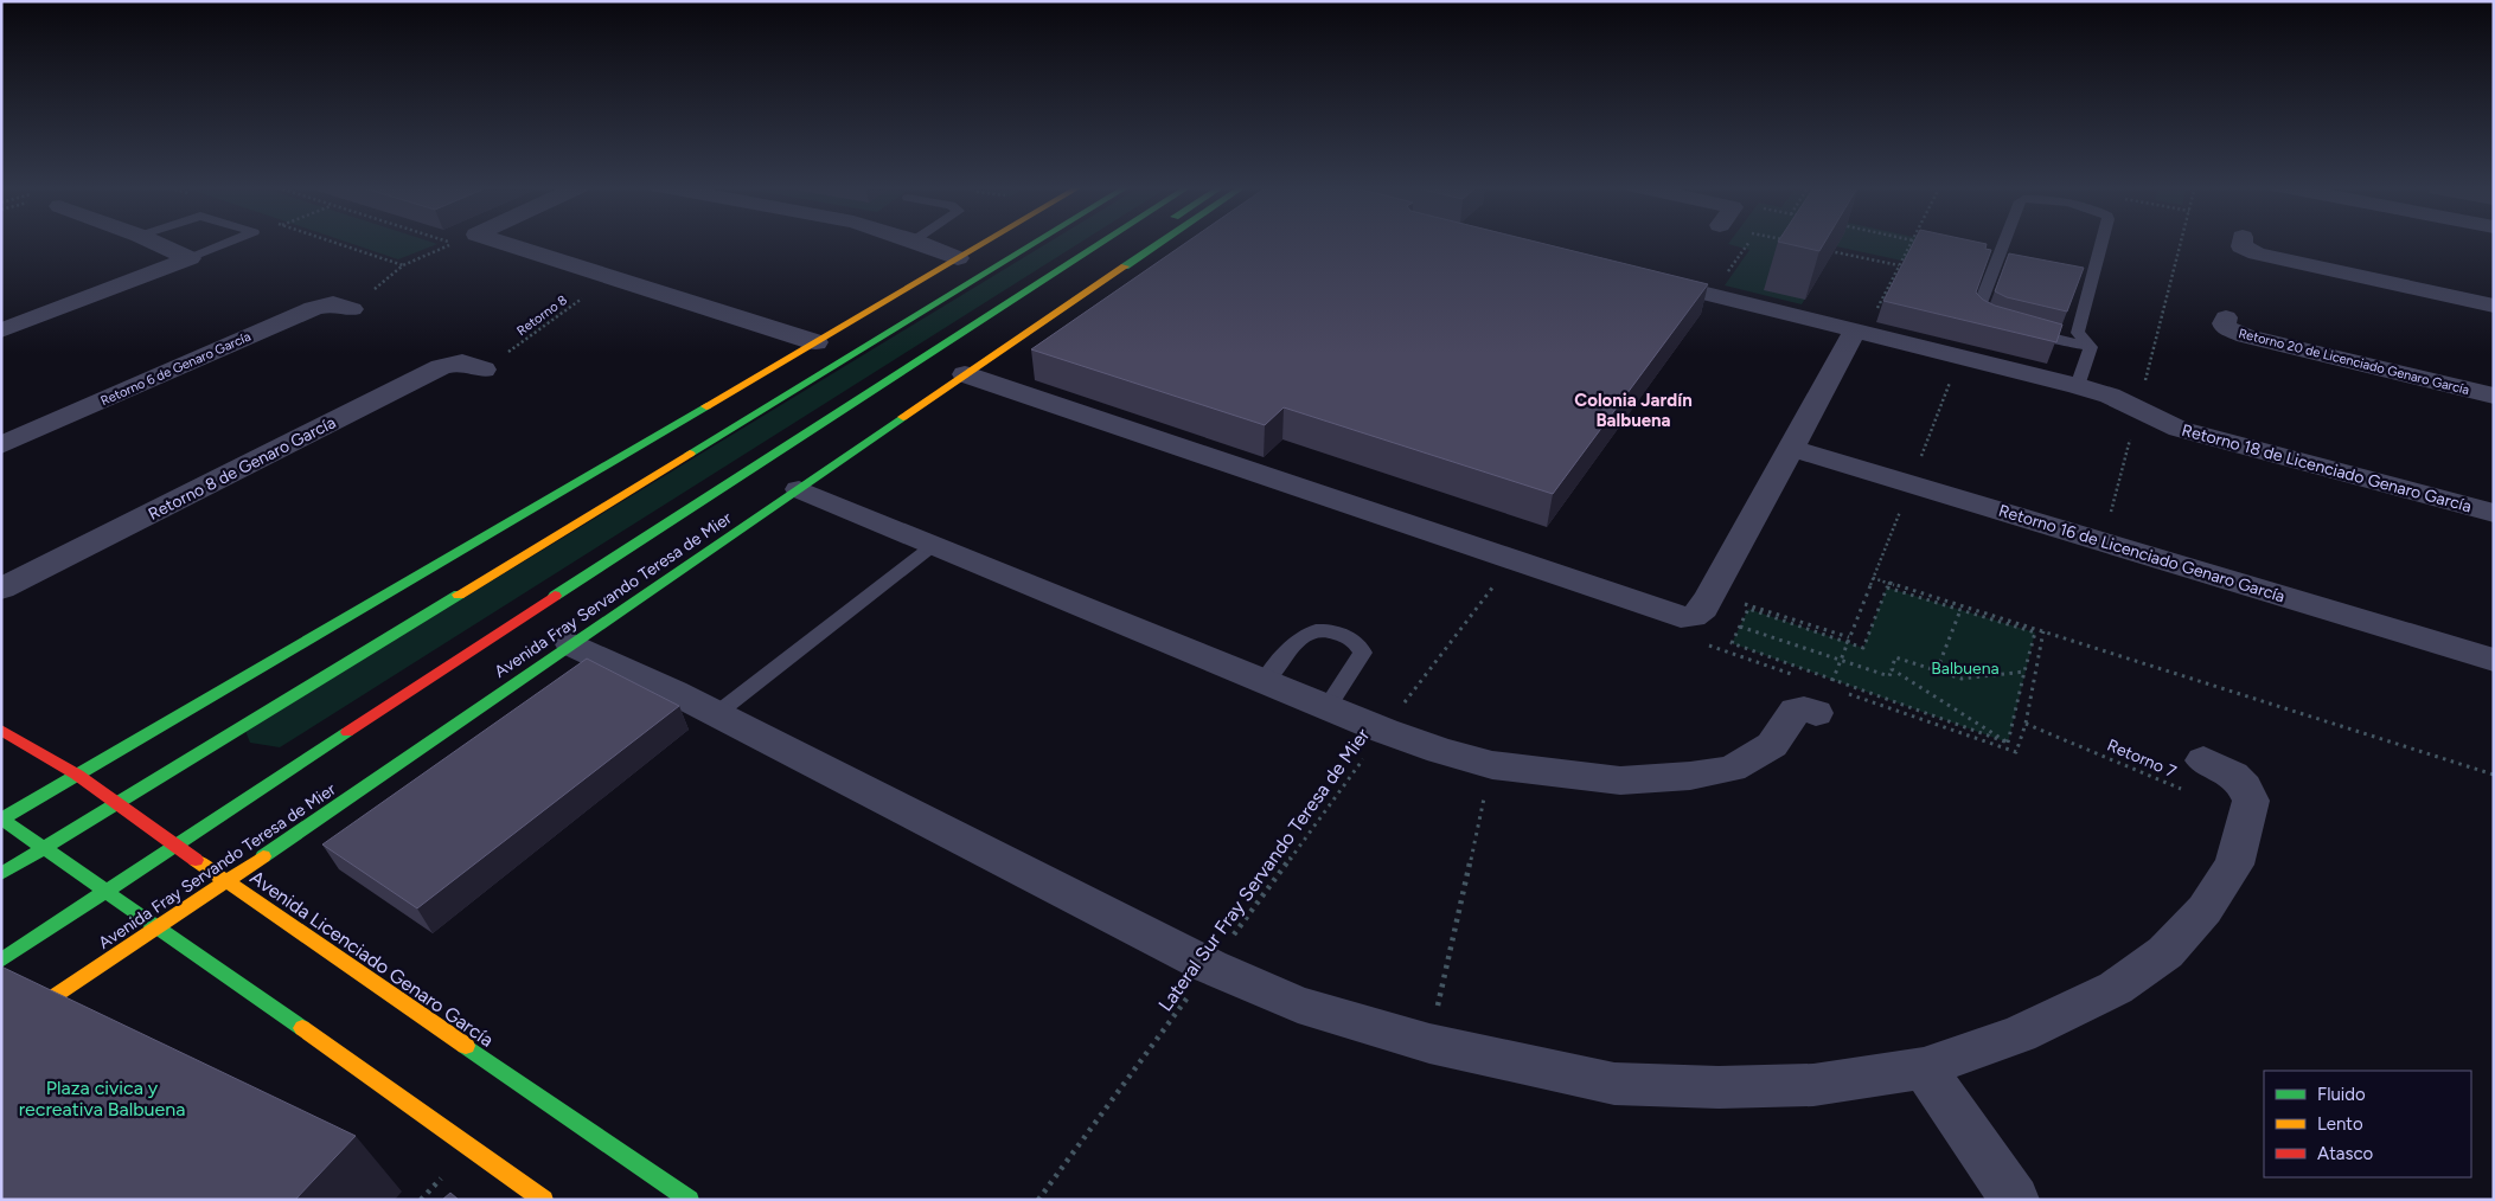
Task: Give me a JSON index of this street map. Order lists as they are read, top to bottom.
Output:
{
  "streets": {
    "street": [
      "Retorno 20 de Licenciado Genaro García",
      "Retorno 6 de Genaro García",
      "Retorno 8 de Genaro García",
      "Retorno 18 de Licenciado Genaro García",
      "Retorno 16 de Licenciado Genaro García",
      "Avenida Fray Servando Teresa de Mier",
      "Avenida Licenciado Genaro García"
    ],
    "path": ["Retorno 8", "Retorno 7", "Lateral Sur Fray Servando Teresa de Mier"]
  },
  "crossings": [
    ["Retorno 8", "Retorno 8 de Genaro García"],
    ["Avenida Fray Servando Teresa de Mier", "Avenida Licenciado Genaro García"]
  ],
  "districts": ["Colonia Jardín Balbuena"],
  "parks": ["Balbuena", "Plaza civica y recreativa Balbuena"],
  "legend": ["Fluido", "Lento", "Atasco"]
}
